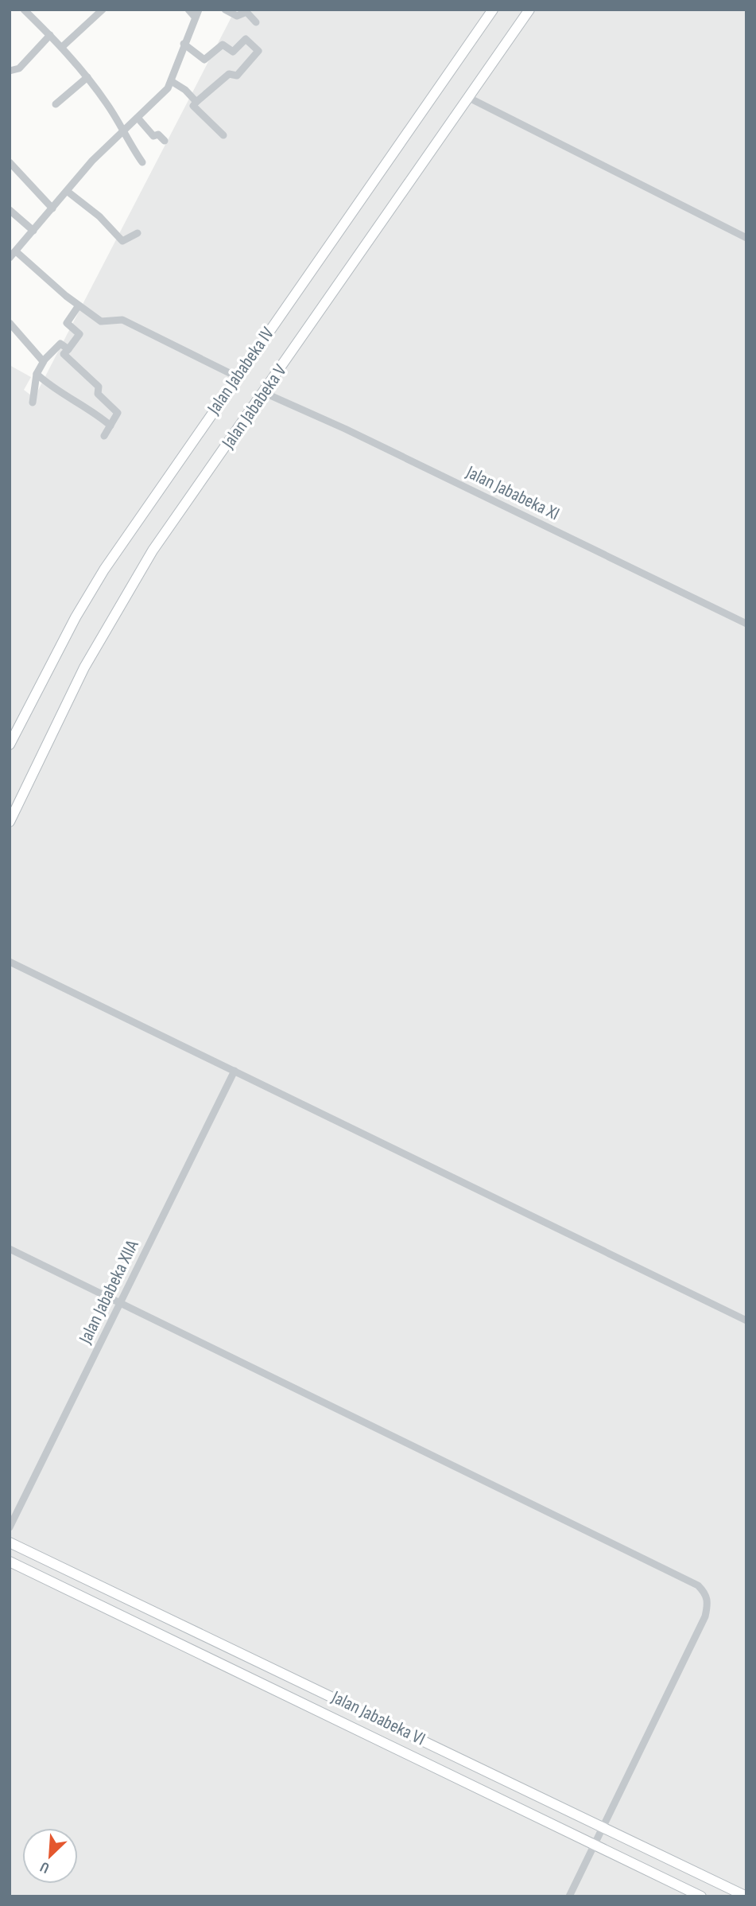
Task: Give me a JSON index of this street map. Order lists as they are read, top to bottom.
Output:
{
  "streets": {
    "street": [
      "Jalan Jababeka IV",
      "Jalan Jababeka V",
      "Jalan Jababeka XI",
      "Jalan Jababeka XIIA",
      "Jalan Jababeka VI"
    ]
  },
  "crossings": [
    ["Jalan Jababeka V", "Jalan Jababeka XI"]
  ],
  "north": "bottom left"
}
